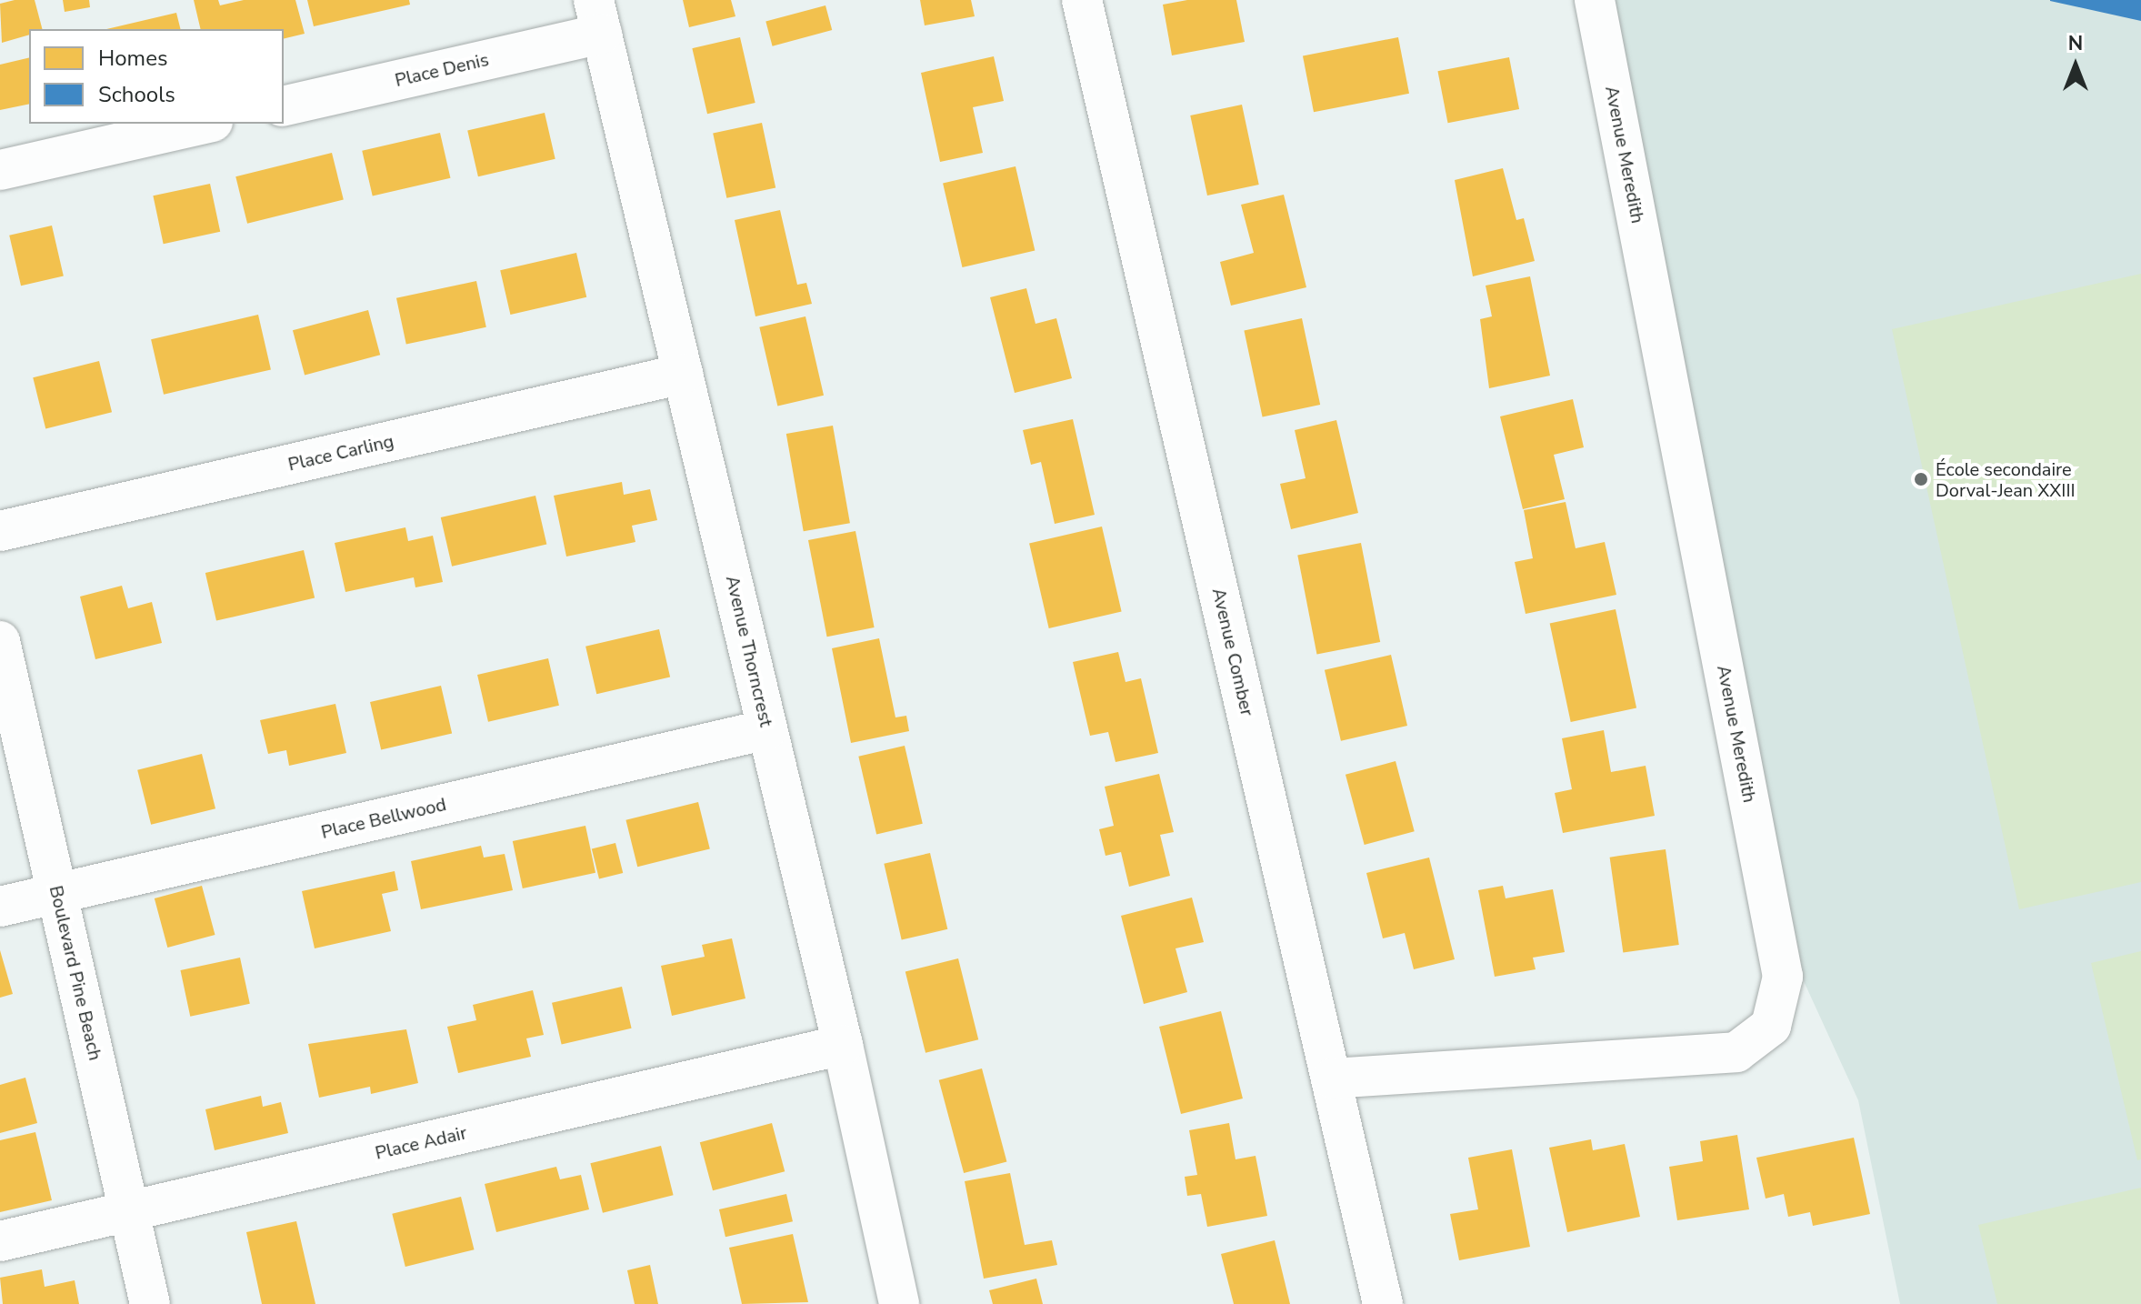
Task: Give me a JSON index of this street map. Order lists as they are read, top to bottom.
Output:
{
  "streets": {
    "street": [
      "Place Denis",
      "Avenue Meredith",
      "Place Carling",
      "Avenue Thorncrest",
      "Avenue Comber",
      "Place Bellwood",
      "Boulevard Pine Beach",
      "Place Adair"
    ]
  },
  "crossings": [
    ["Place Denis", "Avenue Thorncrest"],
    ["Avenue Meredith", "Avenue Comber"],
    ["Place Carling", "Avenue Thorncrest"],
    ["Avenue Thorncrest", "Place Bellwood"],
    ["Avenue Thorncrest", "Place Adair"],
    ["Place Bellwood", "Boulevard Pine Beach"],
    ["Boulevard Pine Beach", "Place Adair"]
  ],
  "places": ["École secondaire Dorval-Jean XXIII"],
  "legend": ["Homes", "Schools"],
  "north": "top"
}
